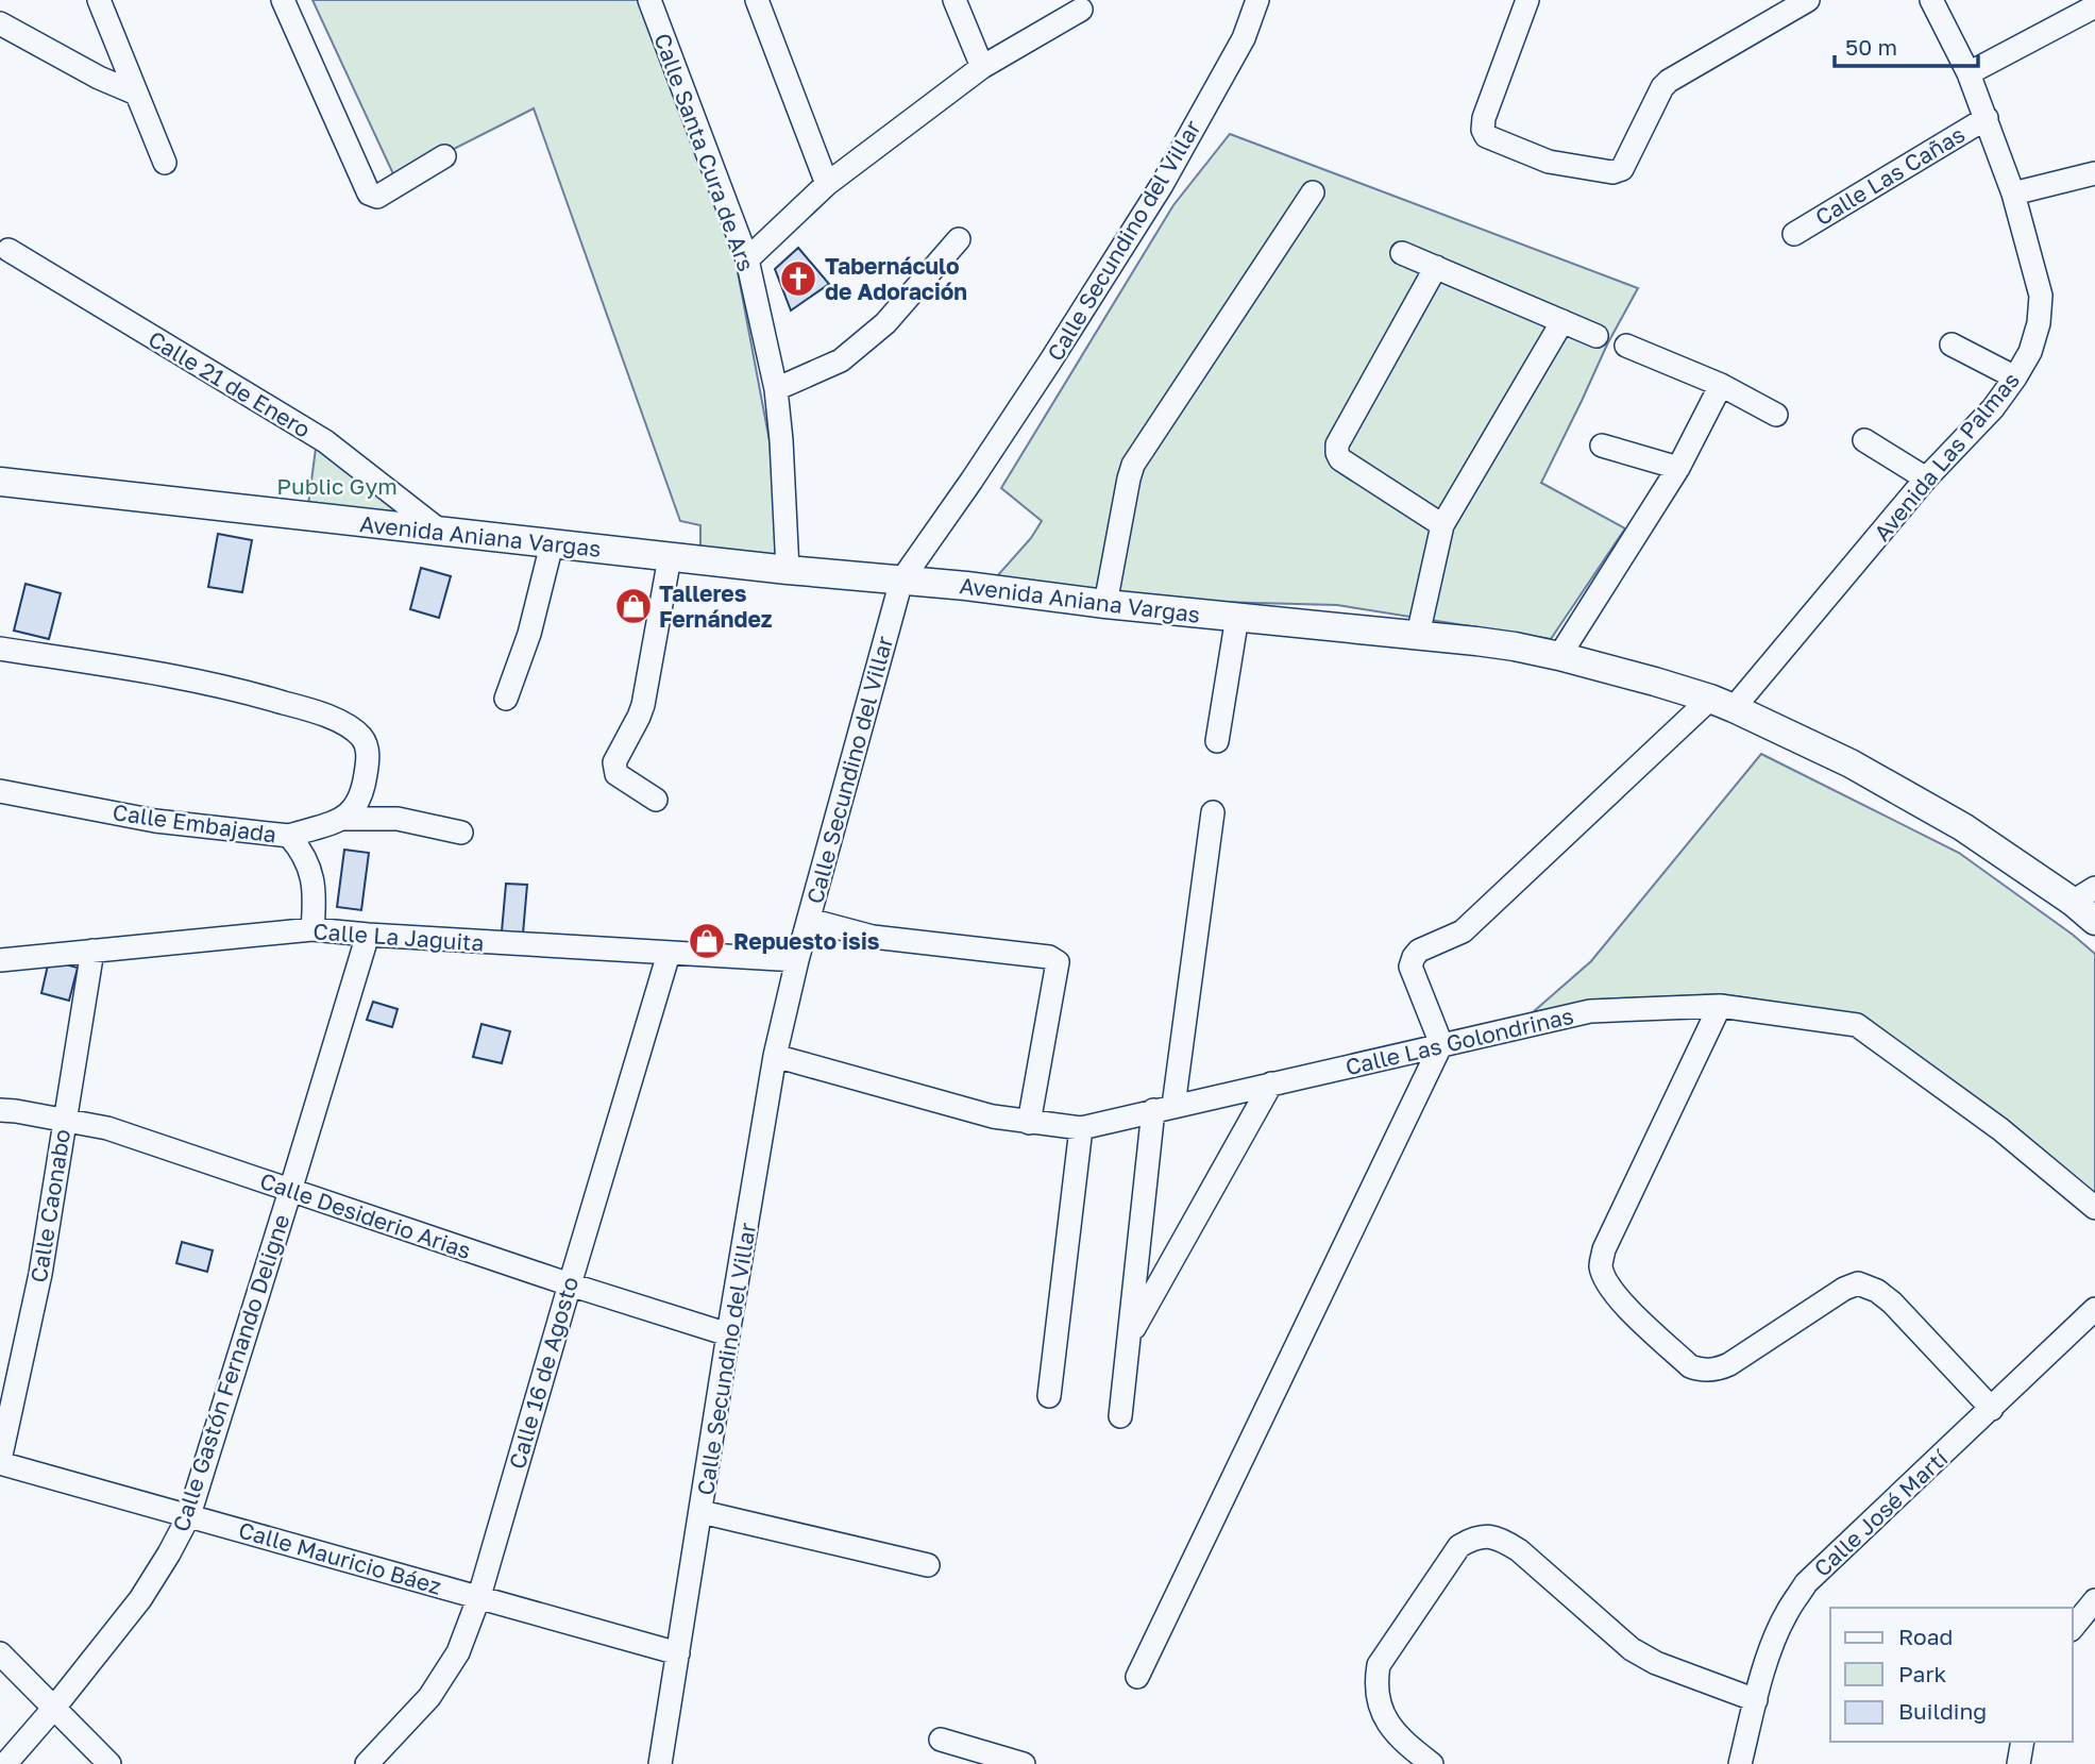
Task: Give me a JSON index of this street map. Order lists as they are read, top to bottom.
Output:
{
  "streets": {
    "main road": ["Avenida Aniana Vargas"],
    "street": [
      "Calle Santa Cura de Ars",
      "Calle Las Cañas",
      "Calle Secundino del Villar",
      "Calle 21 de Enero",
      "Avenida Las Palmas",
      "Calle Embajada",
      "Calle La Jaguita",
      "Calle Las Golondrinas",
      "Calle Caonabo",
      "Calle Desiderio Arias",
      "Calle Gastón Fernando Deligne",
      "Calle 16 de Agosto",
      "Calle José Martí",
      "Calle Mauricio Báez"
    ]
  },
  "crossings": [
    ["Calle Santa Cura de Ars", "Avenida Aniana Vargas"],
    ["Calle Las Cañas", "Avenida Las Palmas"],
    ["Calle Secundino del Villar", "Avenida Aniana Vargas"],
    ["Calle Secundino del Villar", "Calle La Jaguita"],
    ["Calle Secundino del Villar", "Calle Las Golondrinas"],
    ["Calle Secundino del Villar", "Calle Desiderio Arias"],
    ["Calle Secundino del Villar", "Calle Mauricio Báez"],
    ["Calle 21 de Enero", "Avenida Aniana Vargas"],
    ["Avenida Las Palmas", "Avenida Aniana Vargas"],
    ["Avenida Las Palmas", "Calle Las Golondrinas"],
    ["Calle Embajada", "Calle La Jaguita"],
    ["Calle La Jaguita", "Calle Caonabo"],
    ["Calle La Jaguita", "Calle Gastón Fernando Deligne"],
    ["Calle La Jaguita", "Calle 16 de Agosto"],
    ["Calle Caonabo", "Calle Desiderio Arias"],
    ["Calle Caonabo", "Calle Mauricio Báez"],
    ["Calle Desiderio Arias", "Calle Gastón Fernando Deligne"],
    ["Calle Desiderio Arias", "Calle 16 de Agosto"],
    ["Calle Gastón Fernando Deligne", "Calle Mauricio Báez"],
    ["Calle 16 de Agosto", "Calle Mauricio Báez"]
  ],
  "parks": ["Public Gym"],
  "places": {
    "church": ["Tabernáculo de Adoración"],
    "shop": ["Talleres Fernández", "Repuesto isis"]
  },
  "legend": ["Road", "Park", "Building"],
  "scale_bar": "50 m"
}
